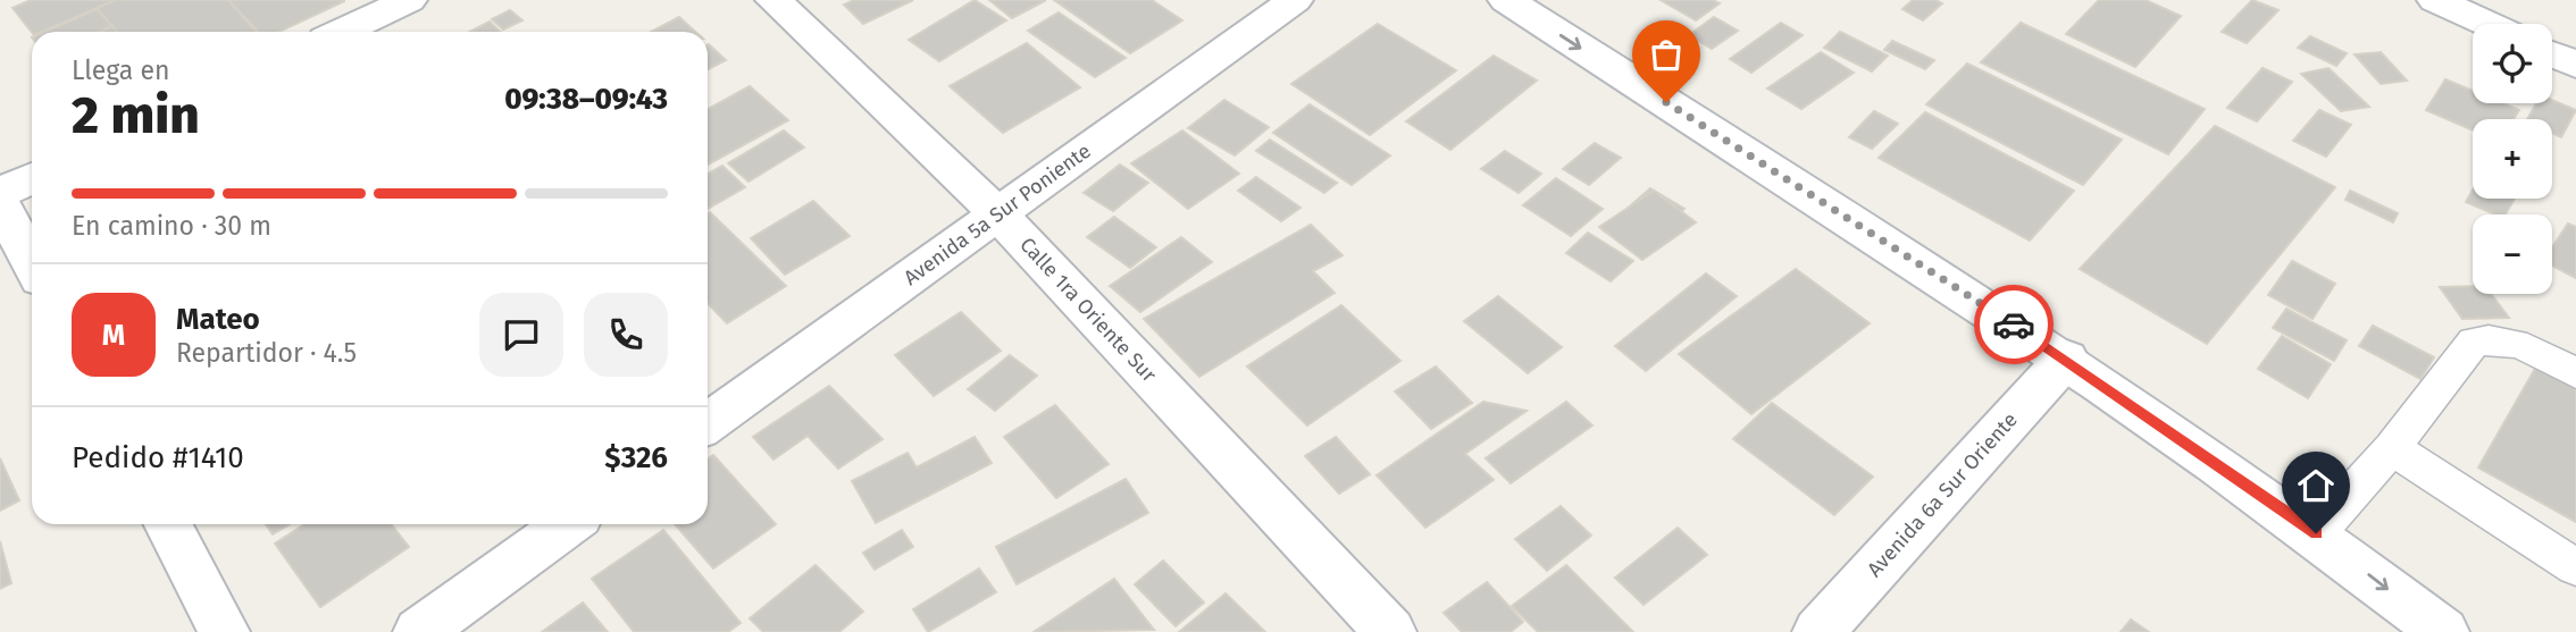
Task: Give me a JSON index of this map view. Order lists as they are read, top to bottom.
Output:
{
  "streets": {
    "street": ["Avenida 5a Sur Poniente", "Calle 1ra Oriente Sur", "Avenida 6a Sur Oriente"]
  },
  "crossings": [
    ["Avenida 5a Sur Poniente", "Calle 1ra Oriente Sur"]
  ],
  "page": {
    "map_buttons": ["+", "−"],
    "heading": ["2 min", "Llega en", "09:38–09:43"],
    "panel": [
      "Mateo",
      "Repartidor · 4.5",
      "Pedido #1410",
      "$326"
    ],
    "bar": "En camino · 30 m",
    "round": "M"
  }
}
